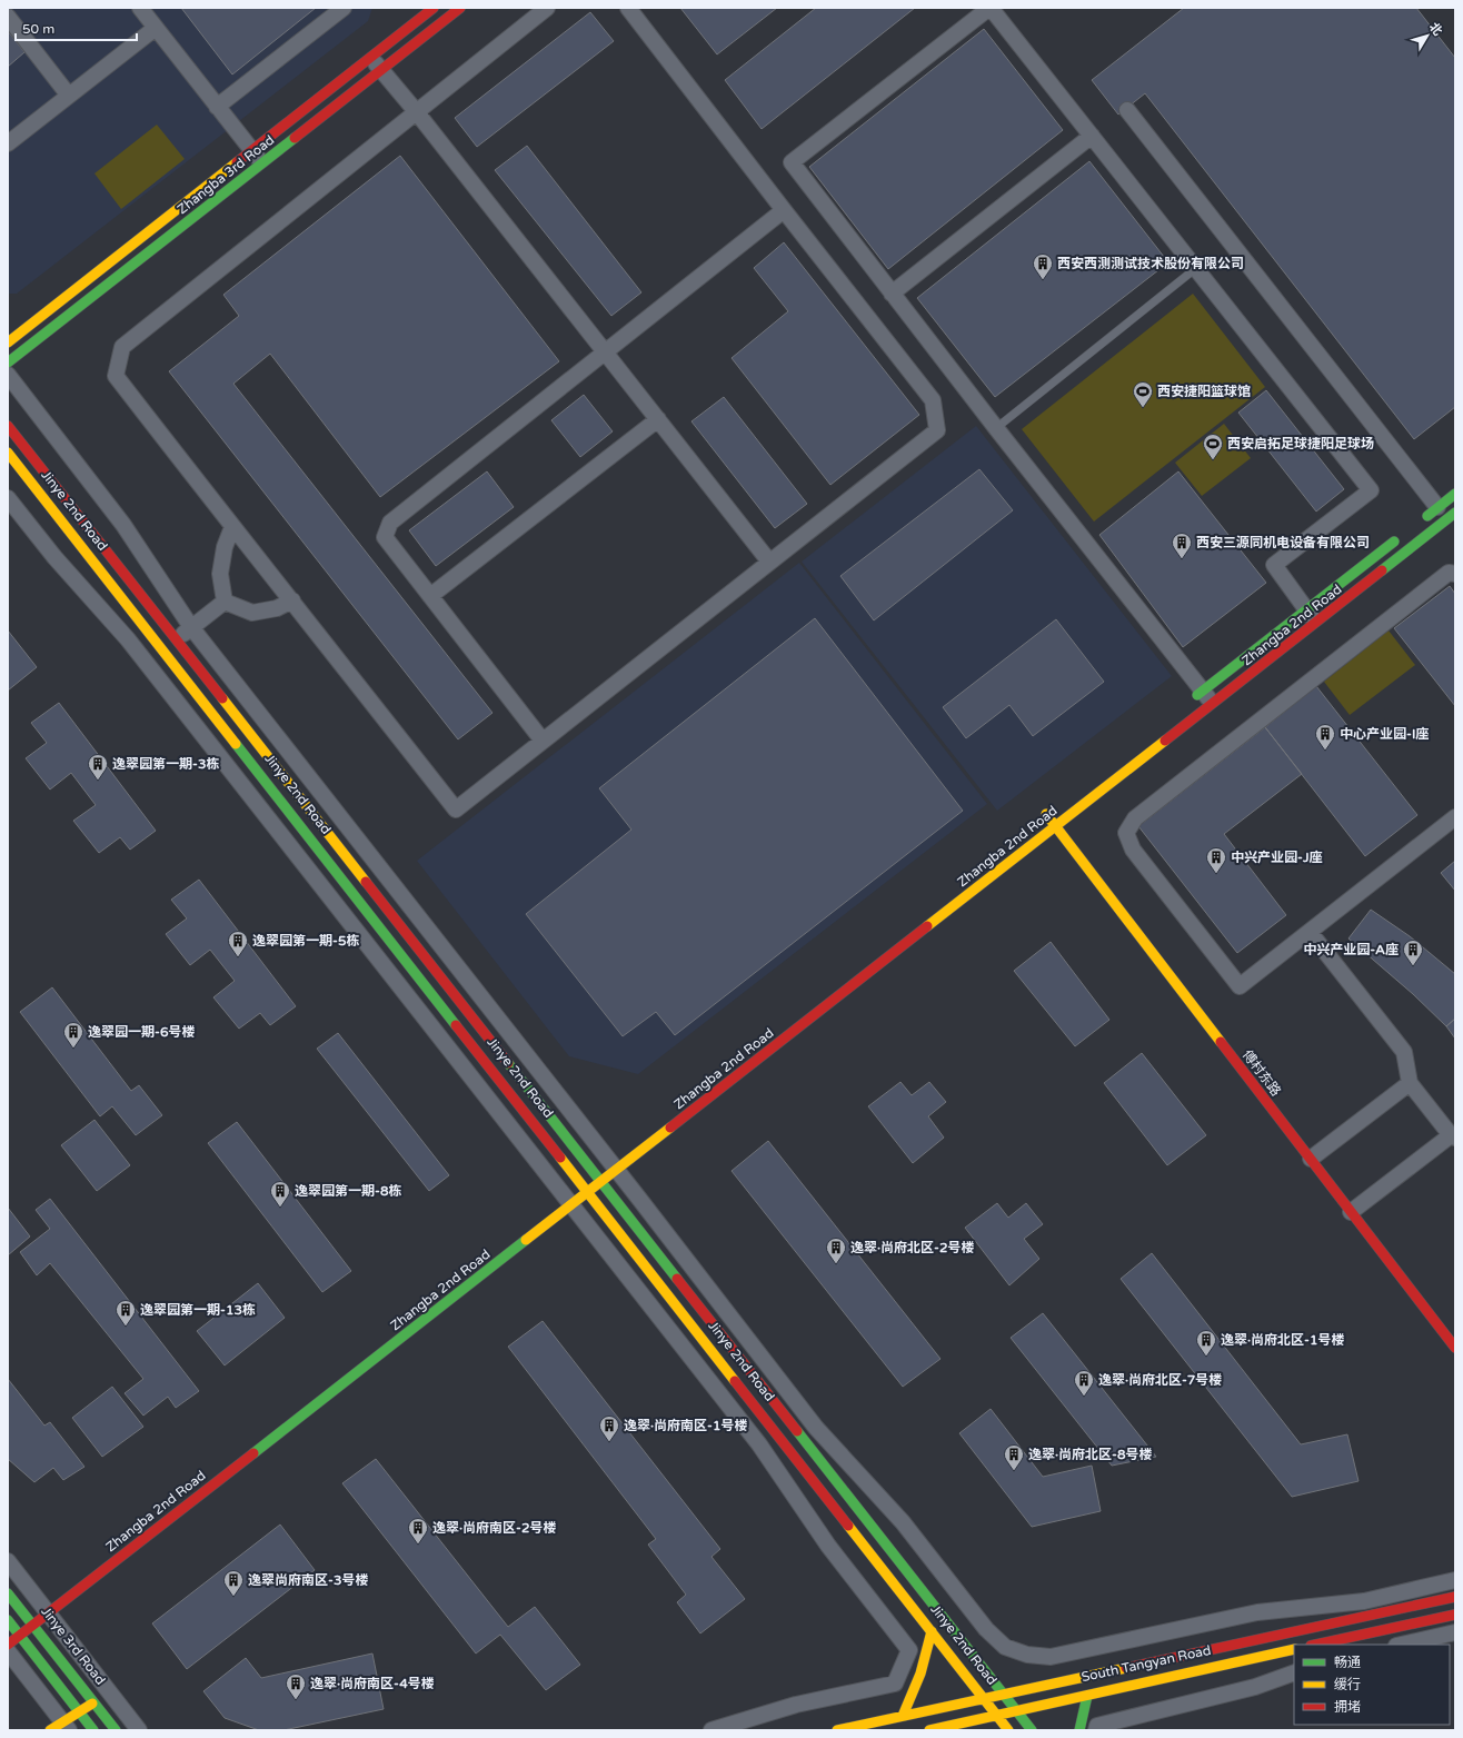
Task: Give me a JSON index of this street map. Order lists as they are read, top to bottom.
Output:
{
  "streets": {
    "main road": [
      "Zhangba 3rd Road",
      "Jinye 2nd Road",
      "Zhangba 2nd Road",
      "傅村东路",
      "South Tangyan Road"
    ],
    "street": ["Jinye 3rd Road"]
  },
  "crossings": [
    ["Jinye 2nd Road", "Zhangba 2nd Road"],
    ["Jinye 2nd Road", "South Tangyan Road"],
    ["Zhangba 2nd Road", "傅村东路"],
    ["Zhangba 2nd Road", "Jinye 3rd Road"]
  ],
  "places": {
    "building": [
      "西安西测测试技术股份有限公司",
      "西安三源同机电设备有限公司",
      "中心产业园-I座",
      "逸翠园第一期-3栋",
      "中兴产业园-J座",
      "逸翠园第一期-5栋",
      "中兴产业园-A座",
      "逸翠园一期-6号楼",
      "逸翠园第一期-8栋",
      "逸翠·尚府北区-2号楼",
      "逸翠园第一期-13栋",
      "逸翠·尚府北区-1号楼",
      "逸翠·尚府北区-7号楼",
      "逸翠·尚府南区-1号楼",
      "逸翠·尚府北区-8号楼",
      "逸翠·尚府南区-2号楼",
      "逸翠尚府南区-3号楼",
      "逸翠·尚府南区-4号楼"
    ],
    "sports": ["西安捷阳篮球馆", "西安启拓足球捷阳足球场"]
  },
  "legend": ["畅通", "缓行", "拥堵"],
  "scale_bar": "50 m",
  "north": "top right"
}
